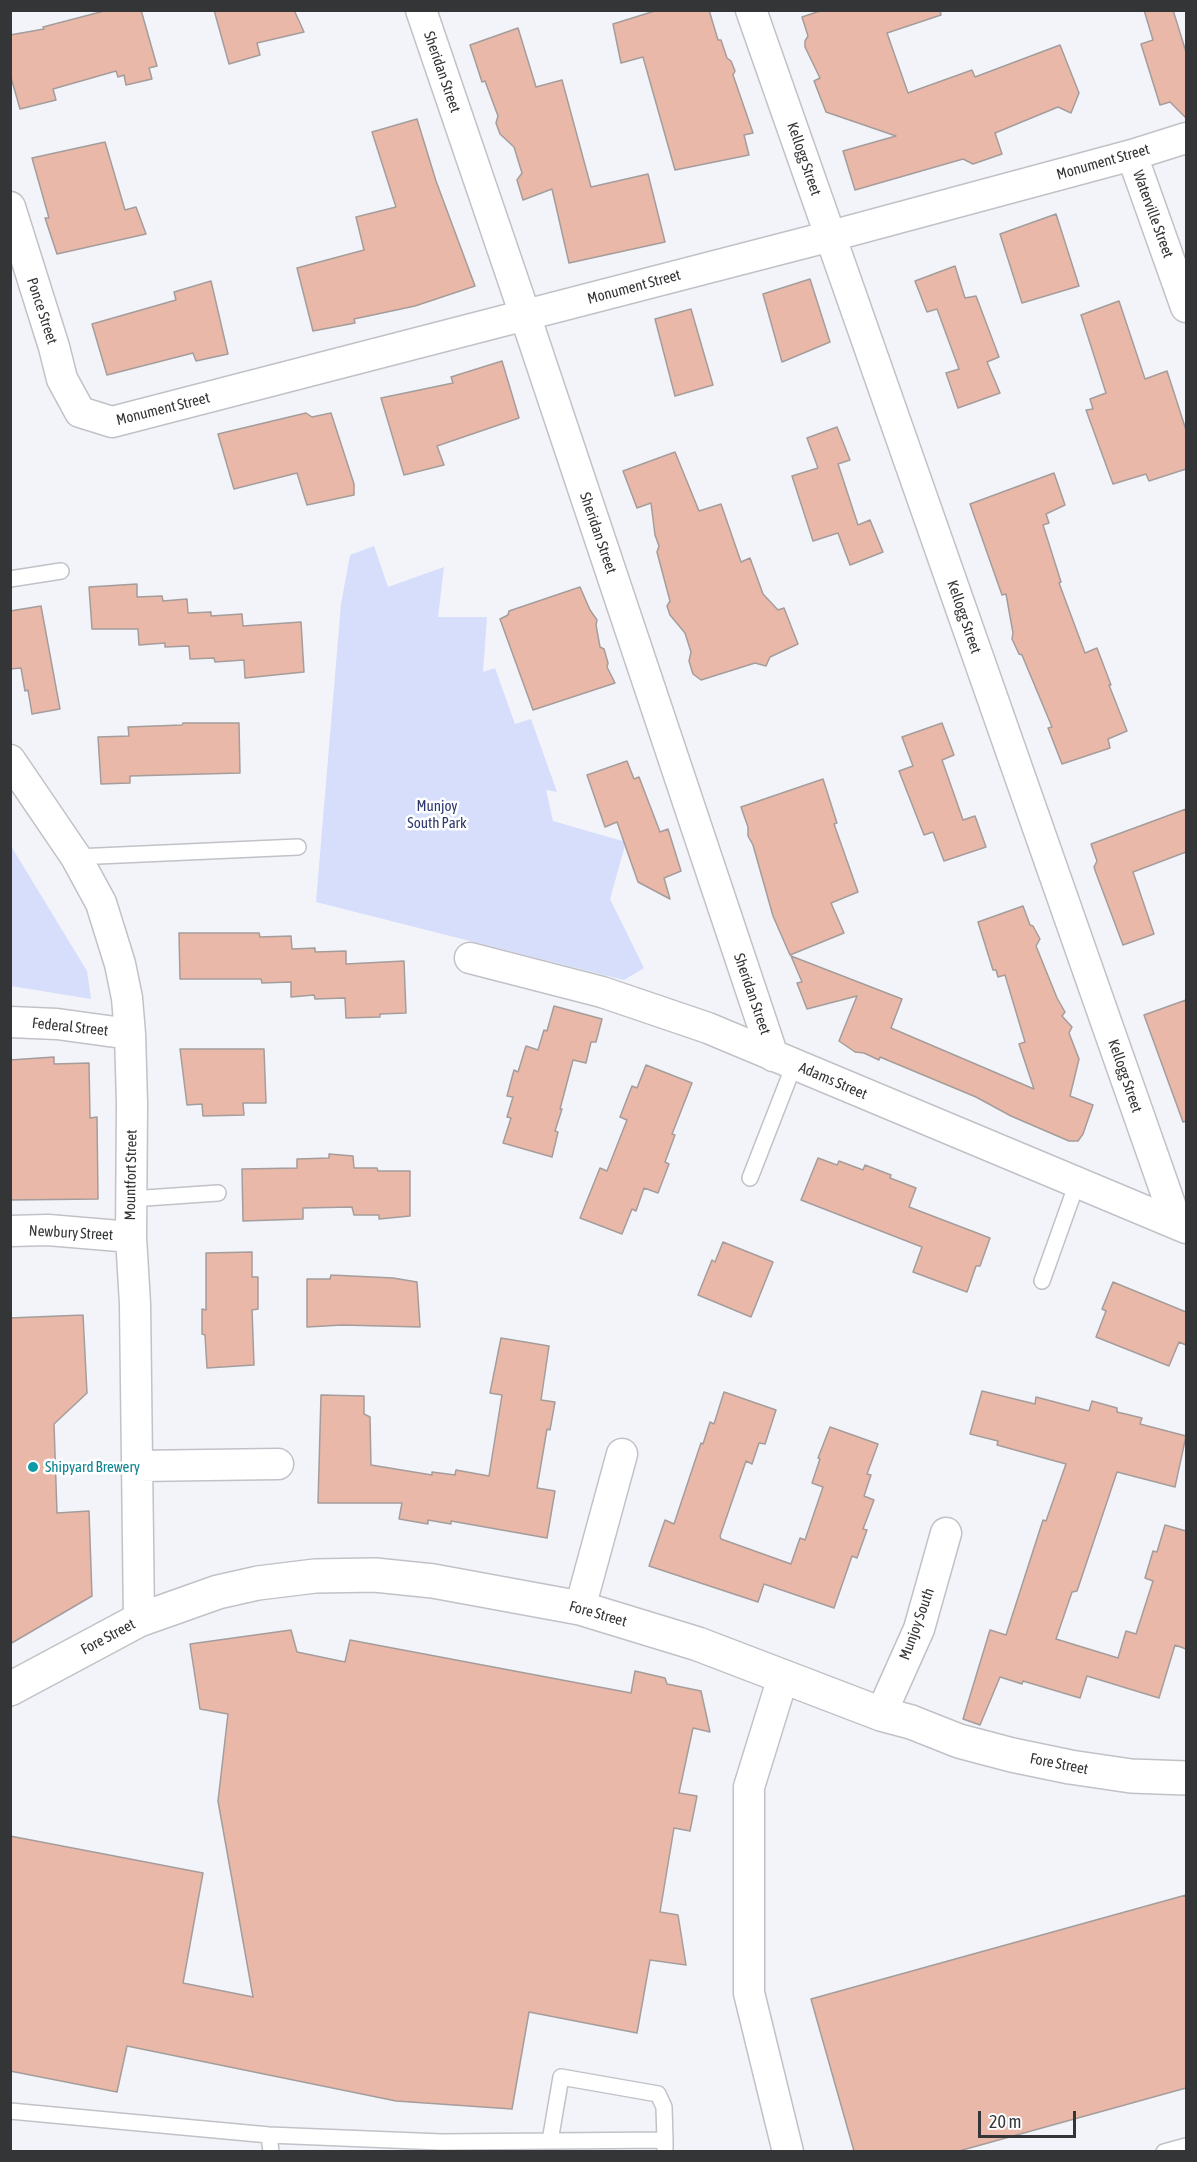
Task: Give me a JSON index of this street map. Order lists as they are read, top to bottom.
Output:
{
  "streets": {
    "street": [
      "Sheridan Street",
      "Kellogg Street",
      "Monument Street",
      "Waterville Street",
      "Ponce Street",
      "Federal Street",
      "Adams Street",
      "Mountfort Street",
      "Newbury Street",
      "Fore Street",
      "Munjoy South"
    ]
  },
  "crossings": [
    ["Sheridan Street", "Monument Street"],
    ["Sheridan Street", "Adams Street"],
    ["Kellogg Street", "Monument Street"],
    ["Kellogg Street", "Adams Street"],
    ["Monument Street", "Waterville Street"],
    ["Monument Street", "Ponce Street"],
    ["Federal Street", "Mountfort Street"],
    ["Mountfort Street", "Newbury Street"],
    ["Mountfort Street", "Fore Street"],
    ["Fore Street", "Munjoy South"]
  ],
  "parks": ["Munjoy South Park"],
  "places": ["Shipyard Brewery"],
  "scale_bar": "20 m"
}
